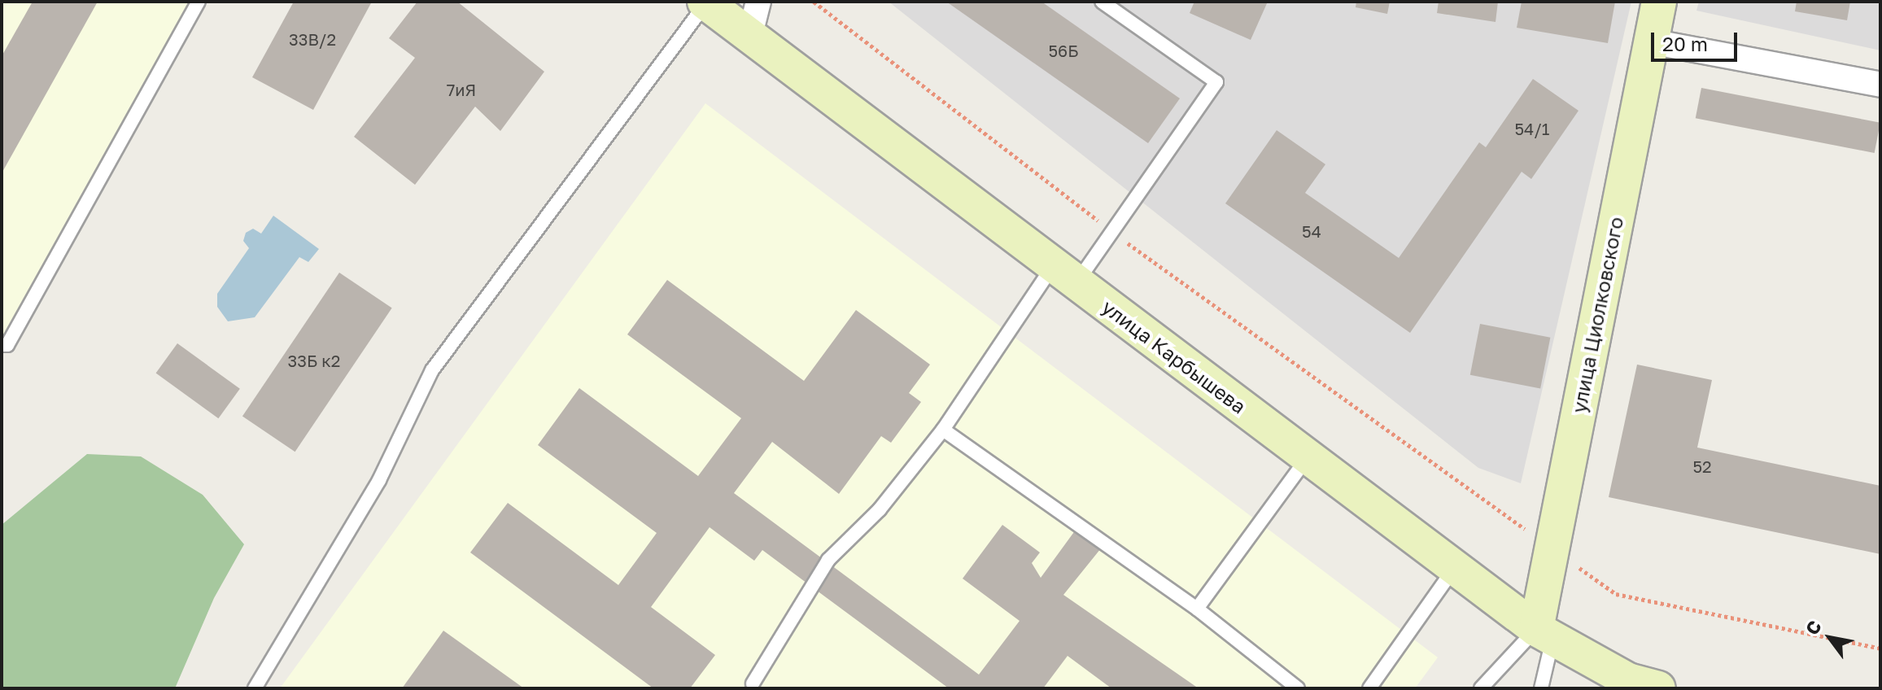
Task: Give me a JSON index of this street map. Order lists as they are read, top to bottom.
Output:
{
  "streets": {
    "main road": ["улица Циолковского", "улица Карбышева"]
  },
  "crossings": [
    ["улица Циолковского", "улица Карбышева"]
  ],
  "house_numbers": [
    "33В/2",
    "56Б",
    "7иЯ",
    "54/1",
    "54",
    "33Б к2",
    "52"
  ],
  "scale_bar": "20 m",
  "north": "top left"
}
